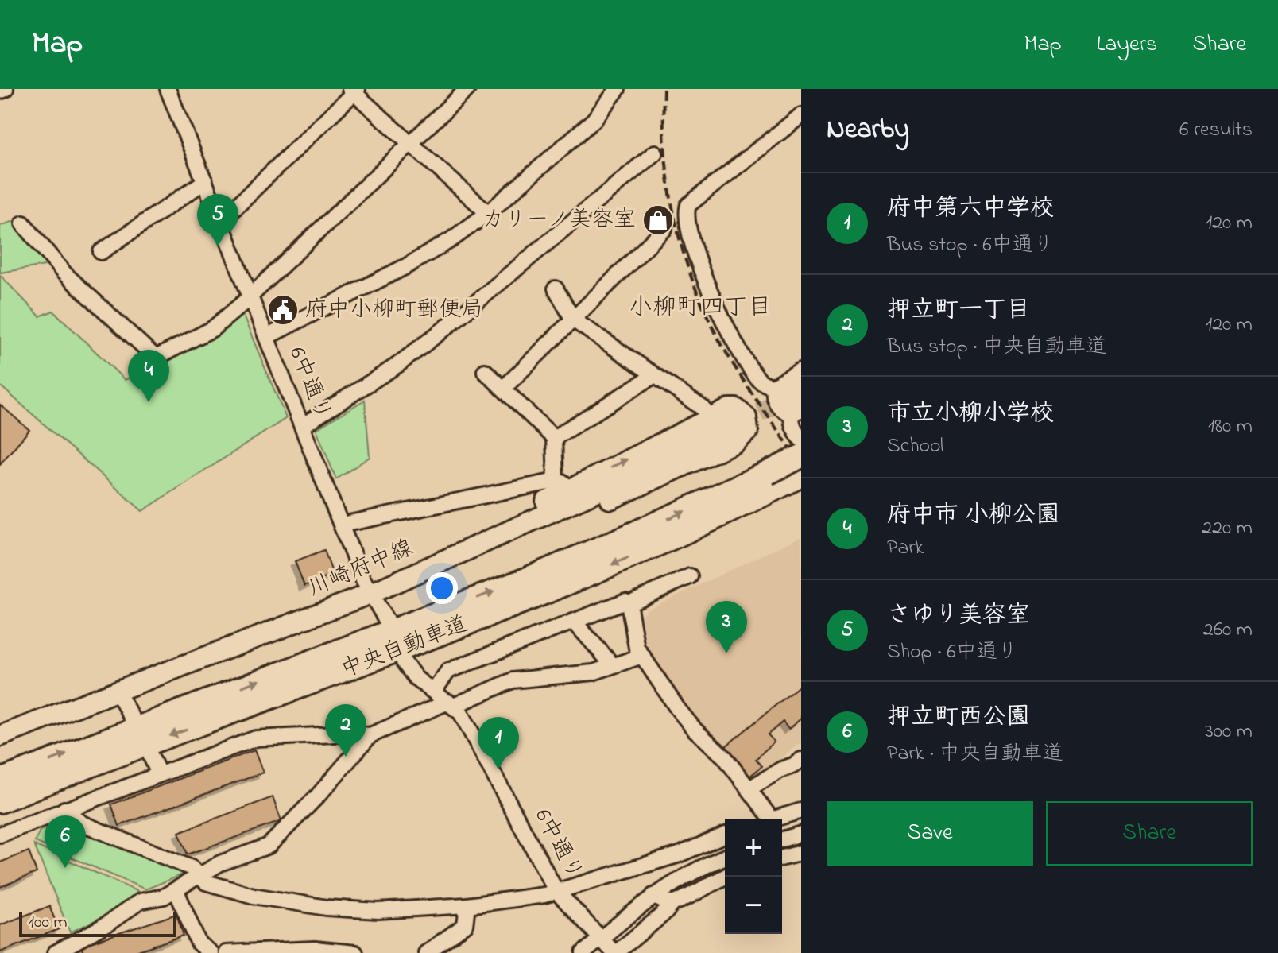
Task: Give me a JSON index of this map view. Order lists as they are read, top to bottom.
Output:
{
  "streets": {
    "highway": ["中央自動車道"],
    "main road": ["川崎府中線"],
    "street": ["6中通り"]
  },
  "crossings": [
    ["6中通り", "川崎府中線"]
  ],
  "districts": ["小柳町四丁目"],
  "places": {
    "shop": ["カリーノ美容室"],
    "public building": ["府中小柳町郵便局"]
  },
  "scale_bar": "100 m",
  "page": {
    "header": "Map",
    "nav": ["Map", "Layers", "Share"],
    "heading": ["Nearby", "6 results"],
    "list": [
      {
        "mark": "1",
        "name": "府中第六中学校",
        "note": "Bus stop · 6中通り",
        "value": "120 m"
      },
      {
        "mark": "2",
        "name": "押立町一丁目",
        "note": "Bus stop · 中央自動車道",
        "value": "120 m"
      },
      {
        "mark": "3",
        "name": "市立小柳小学校",
        "note": "School",
        "value": "180 m"
      },
      {
        "mark": "4",
        "name": "府中市 小柳公園",
        "note": "Park",
        "value": "220 m"
      },
      {
        "mark": "5",
        "name": "さゆり美容室",
        "note": "Shop · 6中通り",
        "value": "260 m"
      },
      {
        "mark": "6",
        "name": "押立町西公園",
        "note": "Park · 中央自動車道",
        "value": "300 m"
      }
    ],
    "pins": [
      "5",
      "4",
      "3",
      "2",
      "1",
      "6"
    ],
    "buttons": ["Save", "Share"],
    "map_buttons": ["+", "−"],
    "scale": "100 m"
  }
}
